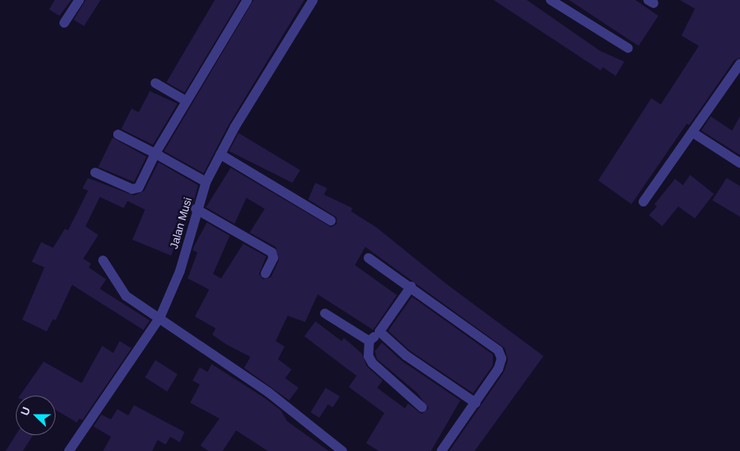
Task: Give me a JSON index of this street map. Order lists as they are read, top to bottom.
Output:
{
  "streets": {
    "street": ["Jalan Musi"]
  },
  "north": "left"
}
